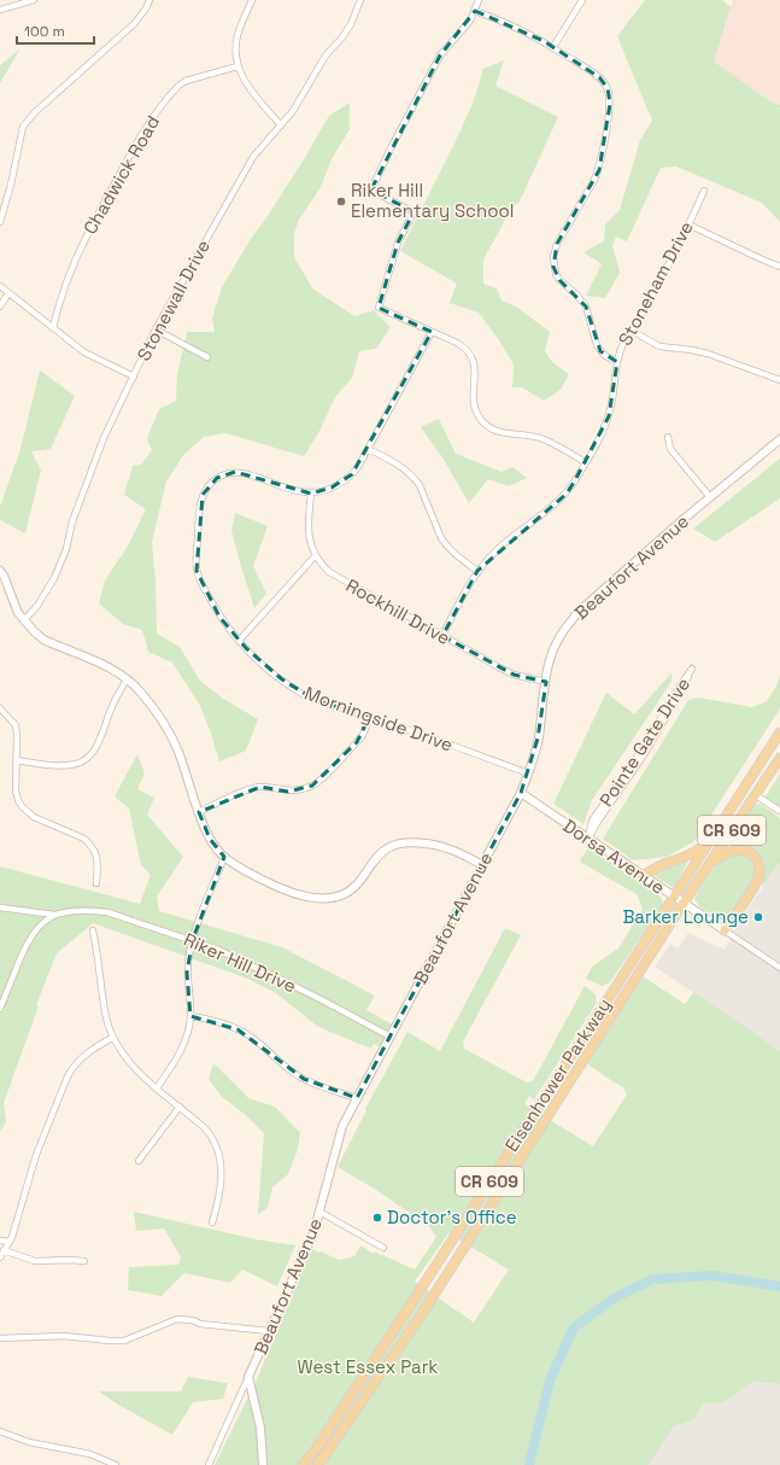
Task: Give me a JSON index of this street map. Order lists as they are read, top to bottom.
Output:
{
  "streets": {
    "main road": ["CR 609", "Eisenhower Parkway"],
    "street": [
      "Chadwick Road",
      "Stoneham Drive",
      "Stonewall Drive",
      "Beaufort Avenue",
      "Rockhill Drive",
      "Morningside Drive",
      "Pointe Gate Drive",
      "Dorsa Avenue",
      "Riker Hill Drive"
    ]
  },
  "crossings": [
    ["Stoneham Drive", "Rockhill Drive"],
    ["Beaufort Avenue", "Rockhill Drive"],
    ["Beaufort Avenue", "Morningside Drive"],
    ["Beaufort Avenue", "Dorsa Avenue"],
    ["Beaufort Avenue", "Riker Hill Drive"],
    ["Rockhill Drive", "Morningside Drive"],
    ["Pointe Gate Drive", "Dorsa Avenue"],
    ["Dorsa Avenue", "Eisenhower Parkway"]
  ],
  "parks": ["West Essex Park"],
  "places": ["Riker Hill Elementary School", "Barker Lounge", "Doctor's Office"],
  "scale_bar": "100 m"
}
